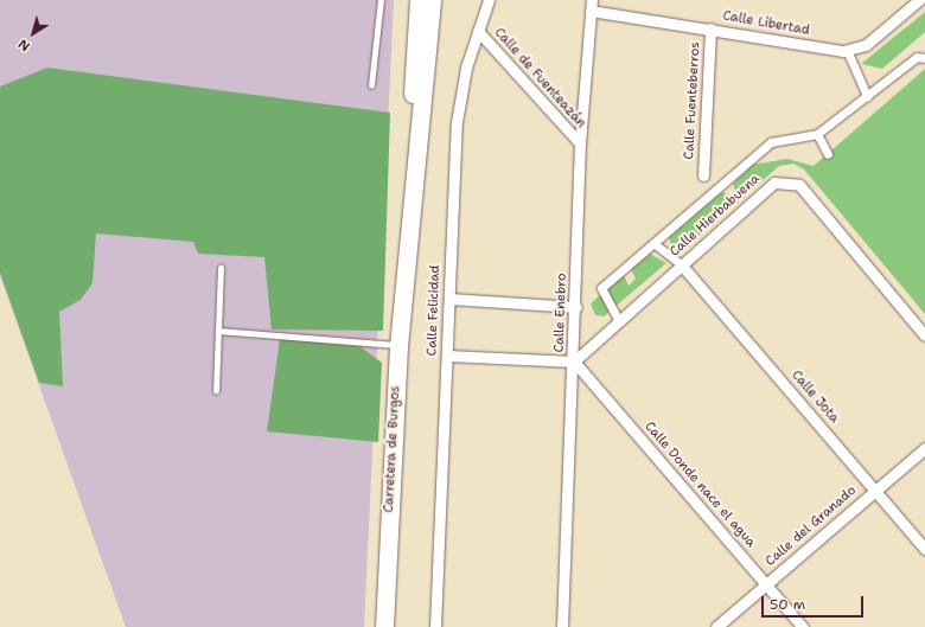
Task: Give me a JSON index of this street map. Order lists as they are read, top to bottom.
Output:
{
  "streets": {
    "highway": ["Carretera de Burgos"],
    "street": [
      "Calle Libertad",
      "Calle de Fuenteazán",
      "Calle Fuenteberros",
      "Calle Hierbabuena",
      "Calle Felicidad",
      "Calle Enebro",
      "Calle Jota",
      "Calle Donde nace el agua",
      "Calle del Granado"
    ]
  },
  "crossings": [
    ["Calle Libertad", "Calle Fuenteberros"],
    ["Calle Libertad", "Calle Enebro"],
    ["Calle de Fuenteazán", "Calle Felicidad"],
    ["Calle de Fuenteazán", "Calle Enebro"],
    ["Calle Hierbabuena", "Calle Enebro"],
    ["Calle Hierbabuena", "Calle Jota"],
    ["Calle Hierbabuena", "Calle Donde nace el agua"],
    ["Calle Enebro", "Calle Donde nace el agua"],
    ["Calle Jota", "Calle del Granado"],
    ["Calle Donde nace el agua", "Calle del Granado"]
  ],
  "scale_bar": "50 m",
  "north": "bottom left"
}
